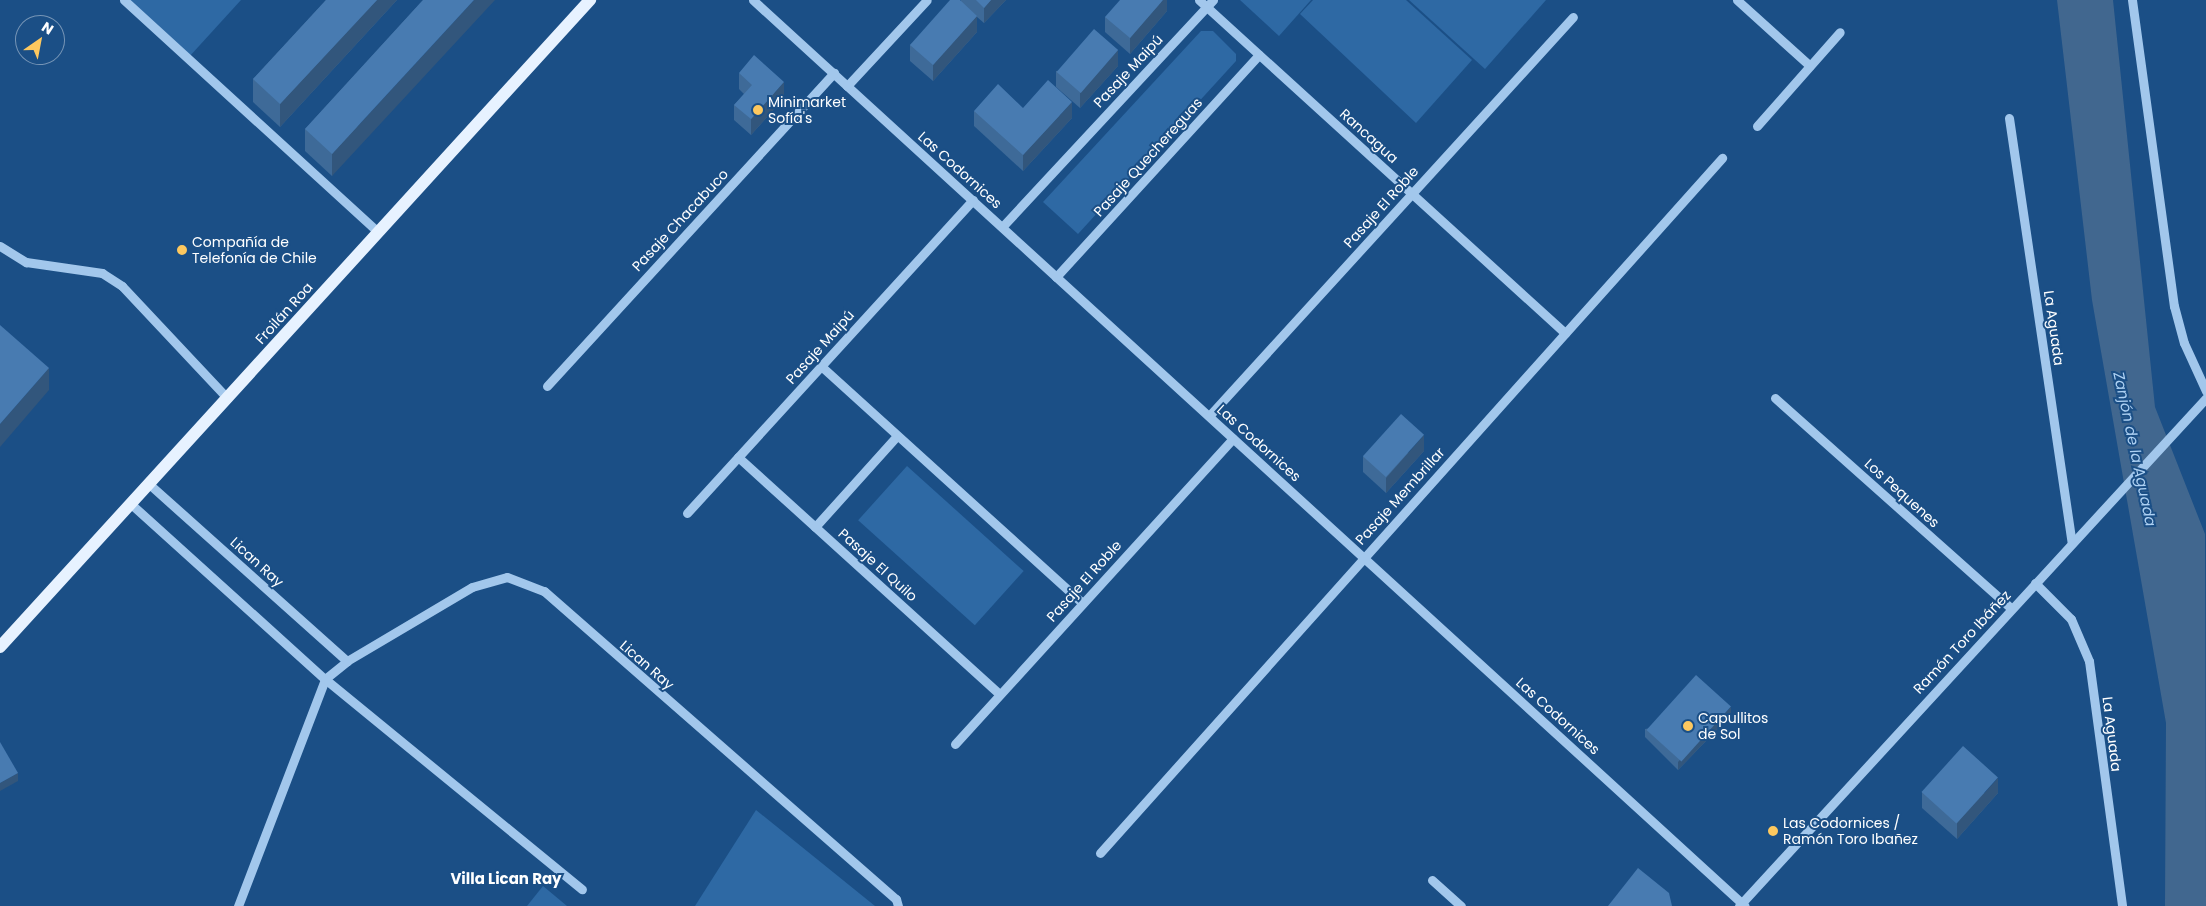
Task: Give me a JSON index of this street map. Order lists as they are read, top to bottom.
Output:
{
  "streets": {
    "main road": ["Froilán Roa"],
    "street": [
      "Pasaje Maipú",
      "Rancagua",
      "Pasaje Quechereguas",
      "Las Codornices",
      "Pasaje El Roble",
      "Pasaje Chacabuco",
      "La Aguada",
      "Los Pequenes",
      "Pasaje Membrillar",
      "Lican Ray",
      "Pasaje El Quilo",
      "Ramón Toro Ibáñez"
    ]
  },
  "crossings": [
    ["Pasaje Maipú", "Rancagua"],
    ["Pasaje Maipú", "Las Codornices"],
    ["Pasaje Maipú", "Pasaje El Quilo"],
    ["Rancagua", "Pasaje Quechereguas"],
    ["Rancagua", "Pasaje El Roble"],
    ["Rancagua", "Pasaje Membrillar"],
    ["Pasaje Quechereguas", "Las Codornices"],
    ["Las Codornices", "Pasaje El Roble"],
    ["Las Codornices", "Pasaje Chacabuco"],
    ["Las Codornices", "Pasaje Membrillar"],
    ["Las Codornices", "Ramón Toro Ibáñez"],
    ["Pasaje El Roble", "Pasaje El Quilo"],
    ["Froilán Roa", "Lican Ray"],
    ["La Aguada", "Ramón Toro Ibáñez"],
    ["Los Pequenes", "Ramón Toro Ibáñez"]
  ],
  "districts": ["Villa Lican Ray"],
  "water": ["Zanjón de la Aguada"],
  "places": [
    "Minimarket Sofía's",
    "Compañía de Telefonía de Chile",
    "Capullitos de Sol",
    "Las Codornices / Ramón Toro Ibañez"
  ],
  "north": "top right"
}
